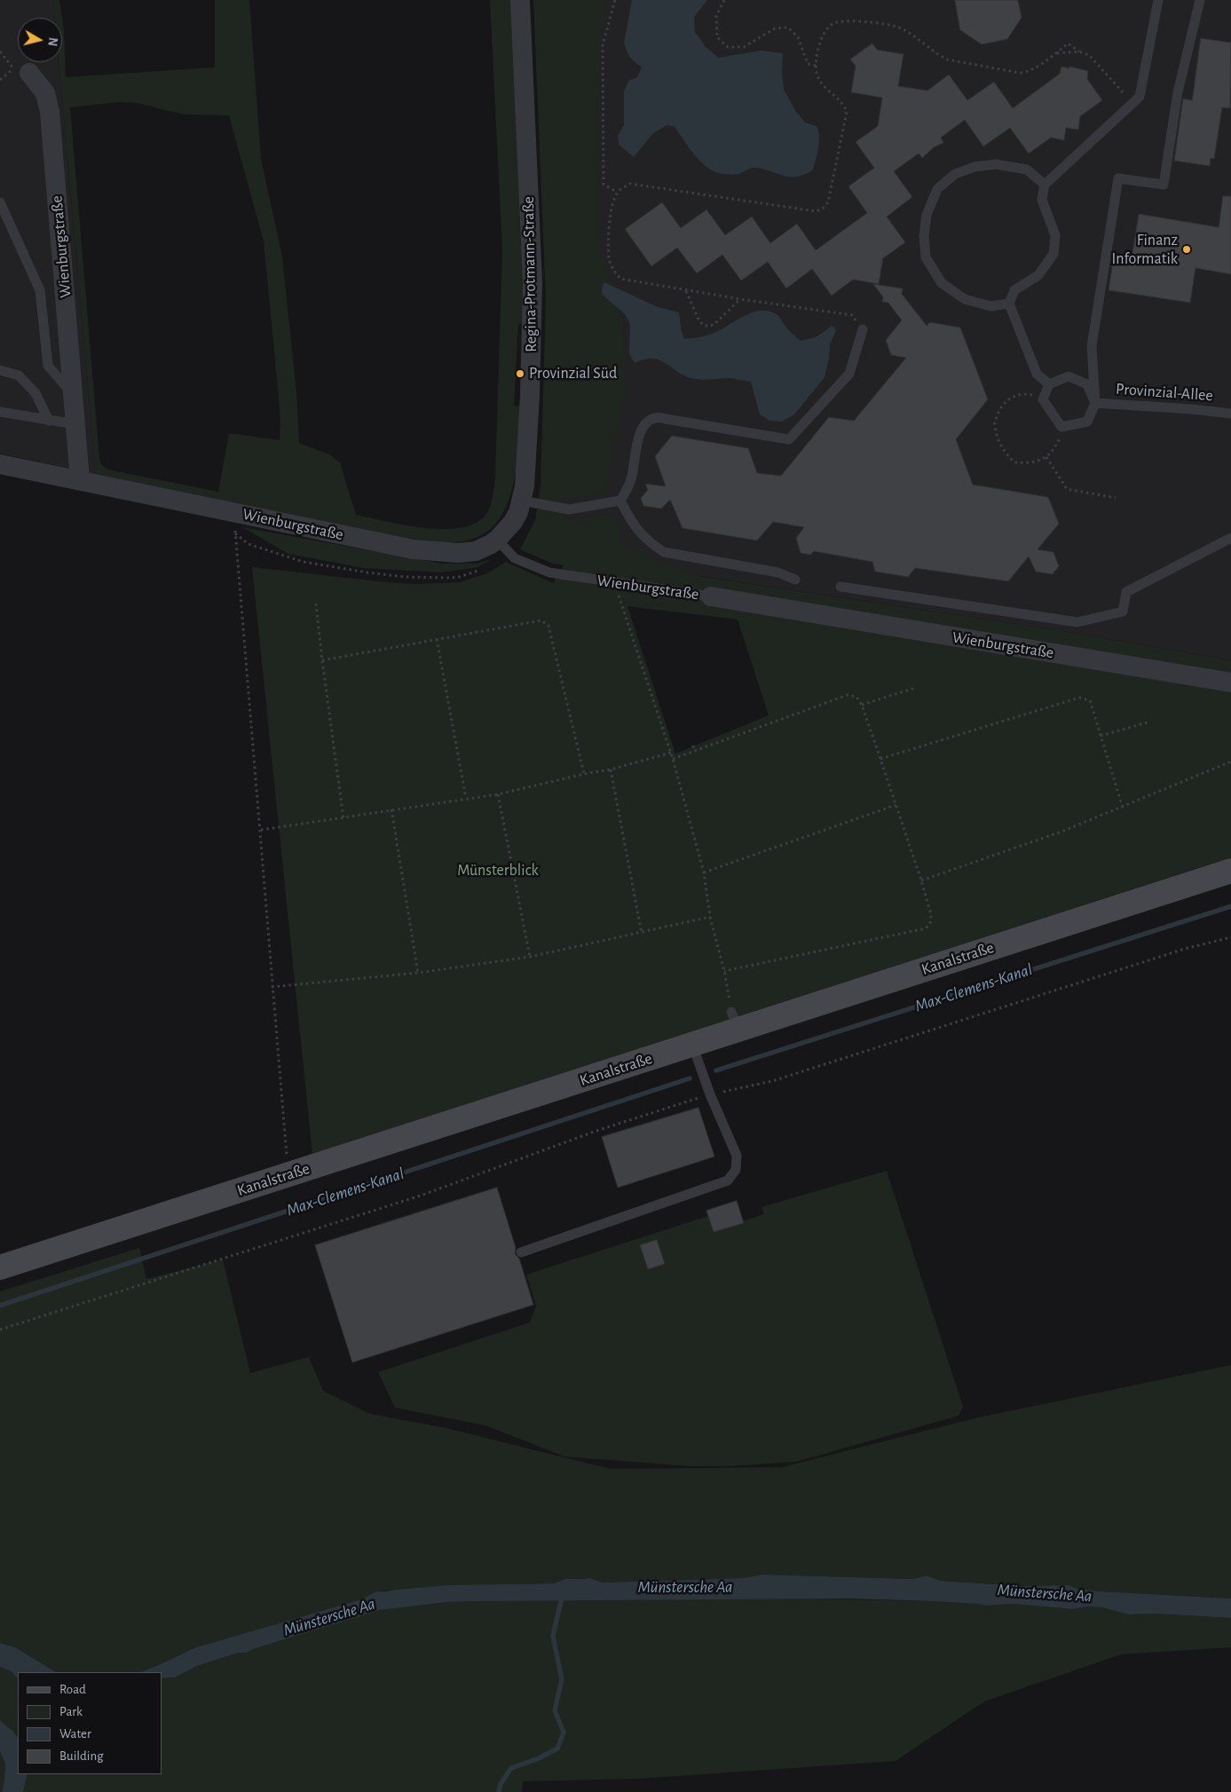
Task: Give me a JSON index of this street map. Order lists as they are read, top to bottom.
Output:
{
  "streets": {
    "main road": ["Kanalstraße"],
    "street": ["Wienburgstraße", "Regina-Protmann-Straße"],
    "lane": ["Provinzial-Allee"]
  },
  "crossings": [
    ["Wienburgstraße", "Regina-Protmann-Straße"]
  ],
  "water": ["Max-Clemens-Kanal", "Münstersche Aa"],
  "parks": ["Münsterblick"],
  "places": ["Finanz Informatik", "Provinzial Süd"],
  "legend": [
    "Road",
    "Park",
    "Water",
    "Building"
  ],
  "north": "right"
}
